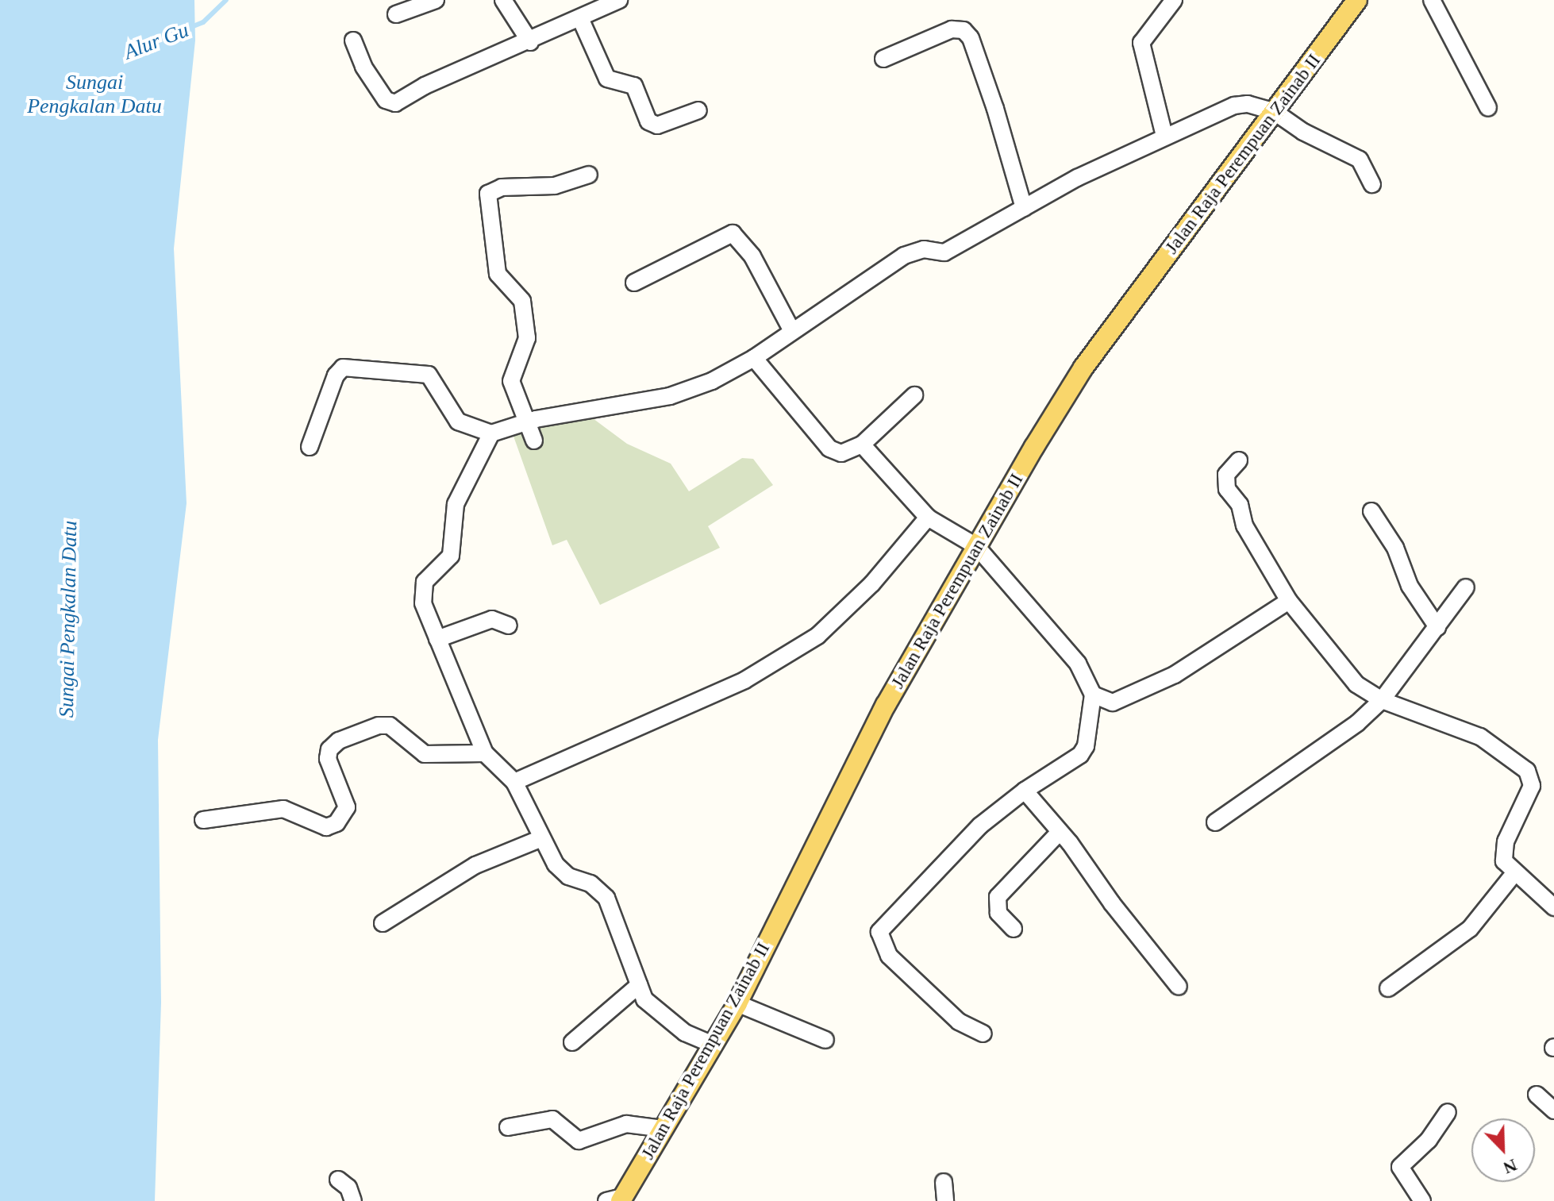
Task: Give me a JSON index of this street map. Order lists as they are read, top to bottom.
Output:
{
  "streets": {
    "main road": ["Jalan Raja Perempuan Zainab II"]
  },
  "water": ["Alur Gu", "Sungai Pengkalan Datu"],
  "north": "bottom right"
}
